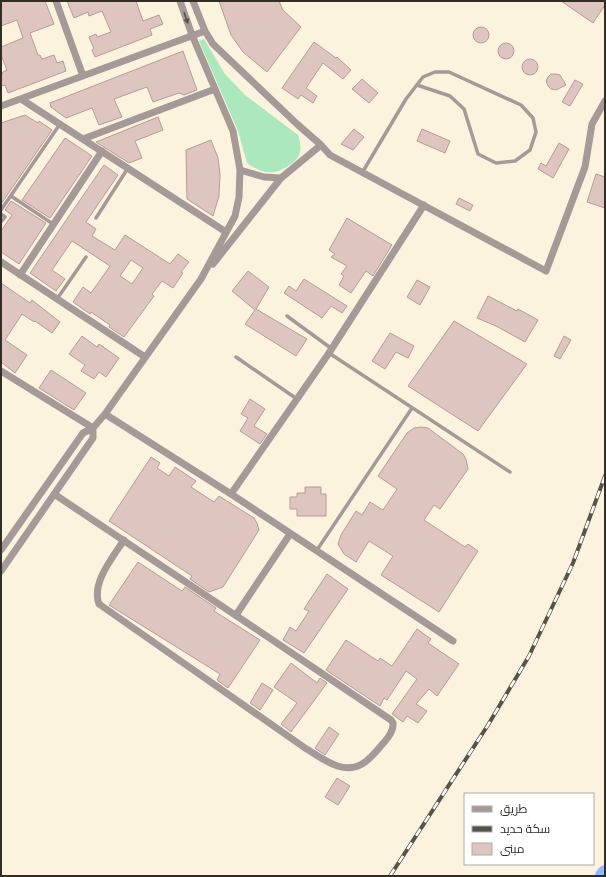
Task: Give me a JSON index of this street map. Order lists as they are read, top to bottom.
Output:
{
  "legend": ["طريق", "سكة حديد", "مبنى"]
}
